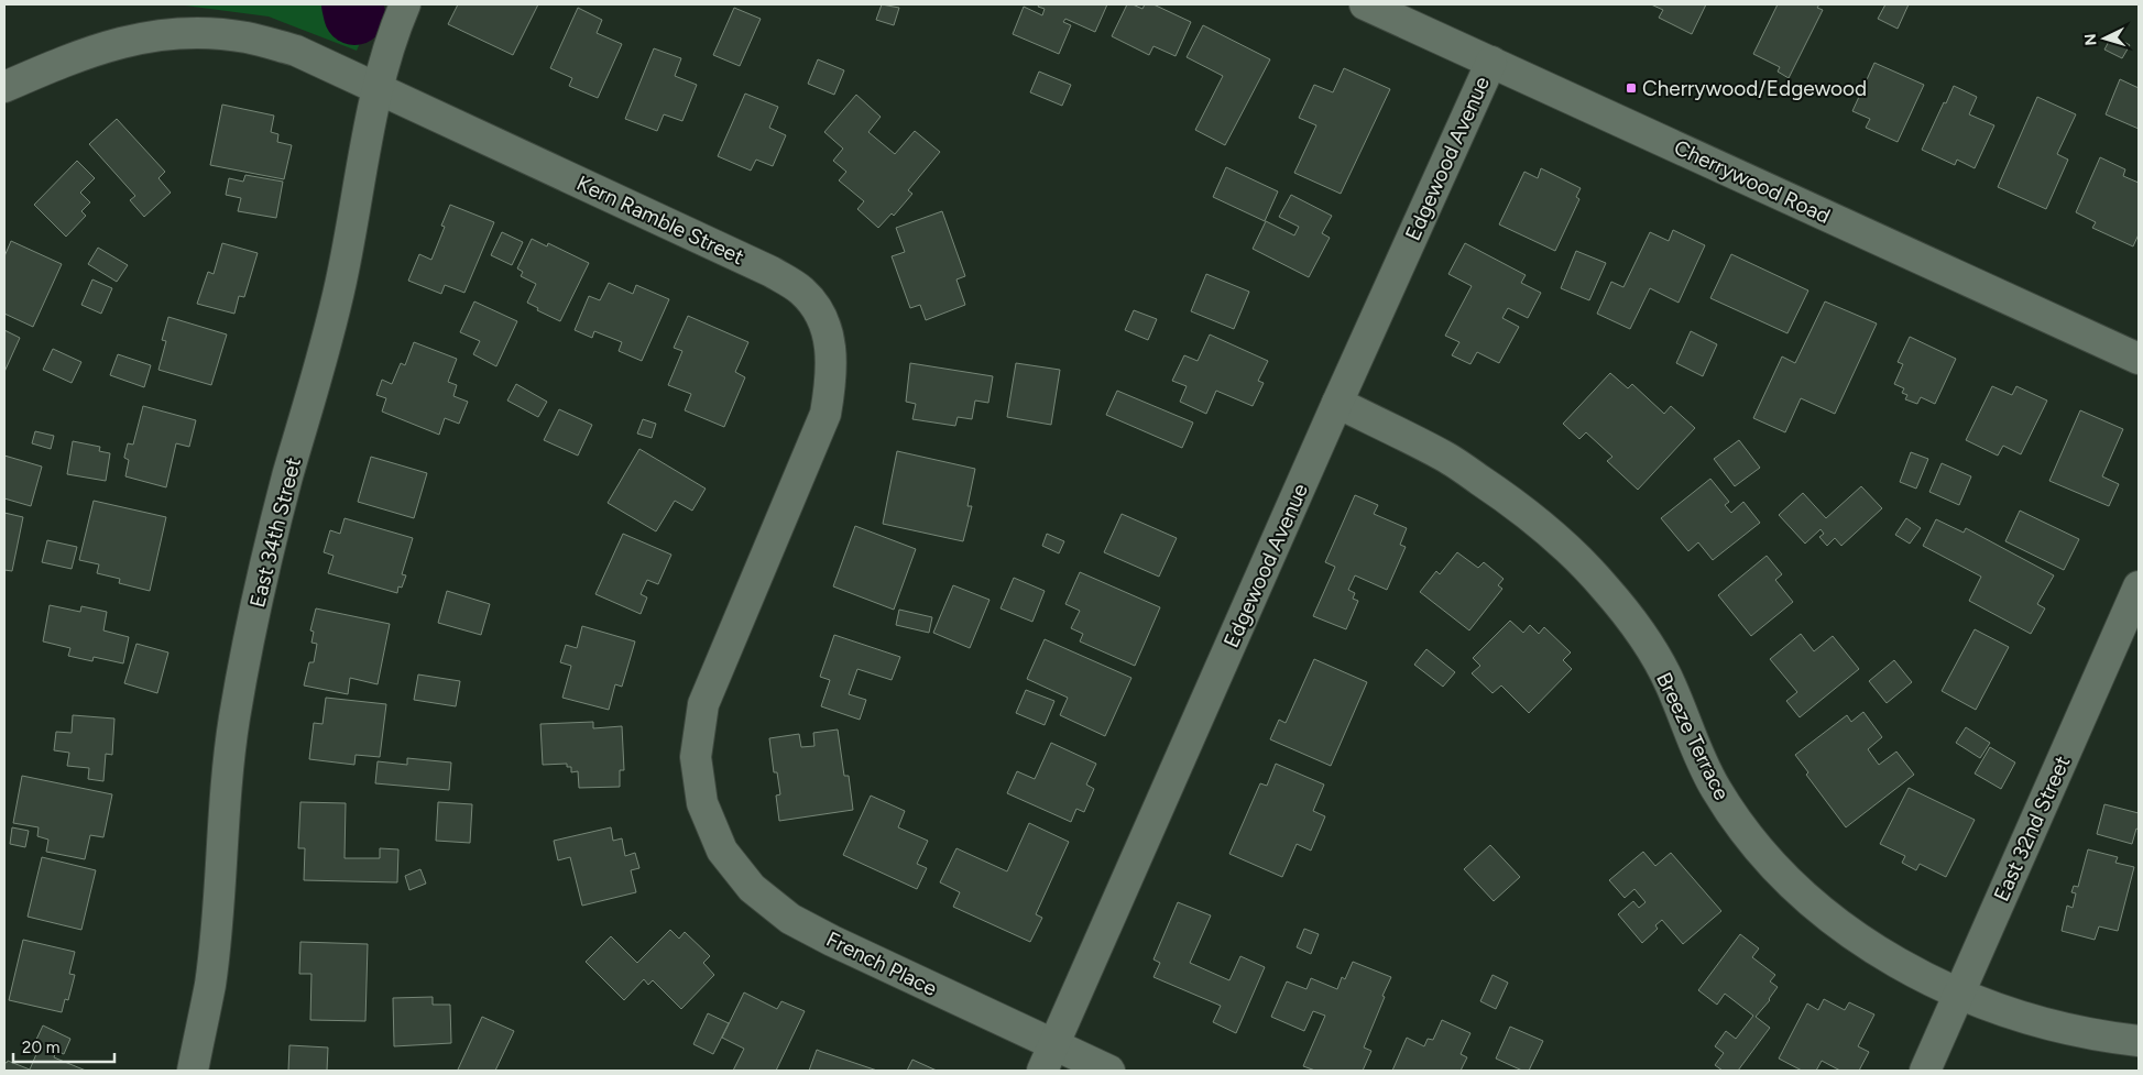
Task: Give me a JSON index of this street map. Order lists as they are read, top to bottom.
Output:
{
  "streets": {
    "street": [
      "Edgewood Avenue",
      "Cherrywood Road",
      "Kern Ramble Street",
      "East 34th Street",
      "Breeze Terrace",
      "East 32nd Street",
      "French Place"
    ]
  },
  "crossings": [
    ["Edgewood Avenue", "Cherrywood Road"],
    ["Edgewood Avenue", "Breeze Terrace"],
    ["Edgewood Avenue", "French Place"],
    ["Kern Ramble Street", "East 34th Street"],
    ["Kern Ramble Street", "French Place"],
    ["Breeze Terrace", "East 32nd Street"]
  ],
  "places": {
    "transit": ["Cherrywood/Edgewood"]
  },
  "scale_bar": "20 m",
  "north": "left"
}
